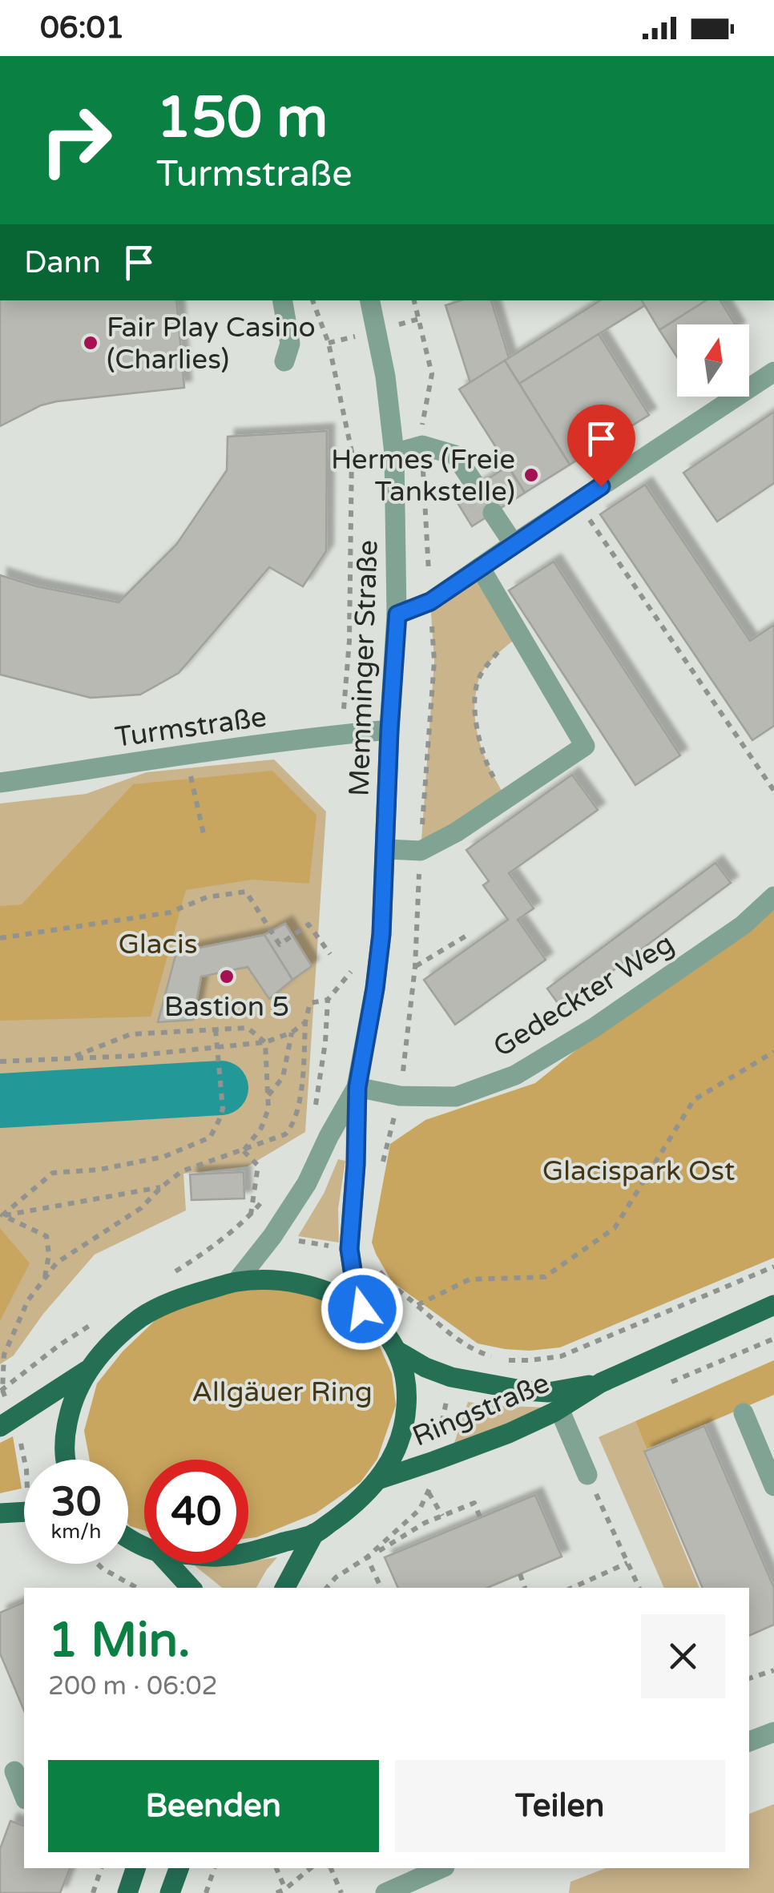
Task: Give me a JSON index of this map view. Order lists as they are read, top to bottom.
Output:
{
  "streets": {
    "main road": ["Ringstraße"],
    "street": ["Memminger Straße", "Turmstraße", "Gedeckter Weg"]
  },
  "crossings": [
    ["Memminger Straße", "Turmstraße"],
    ["Memminger Straße", "Gedeckter Weg"]
  ],
  "parks": ["Glacis", "Glacispark Ost", "Allgäuer Ring"],
  "places": ["Fair Play Casino (Charlies)", "Hermes (Freie Tankstelle)", "Bastion 5"],
  "north": "top",
  "page": {
    "status": "06:01",
    "turn": ["150 m", "Turmstraße"],
    "then": "Dann",
    "speed": "30 km/h",
    "limit": "40",
    "heading": ["1 Min.", "200 m · 06:02"],
    "buttons": ["Beenden", "Teilen"]
  }
}
